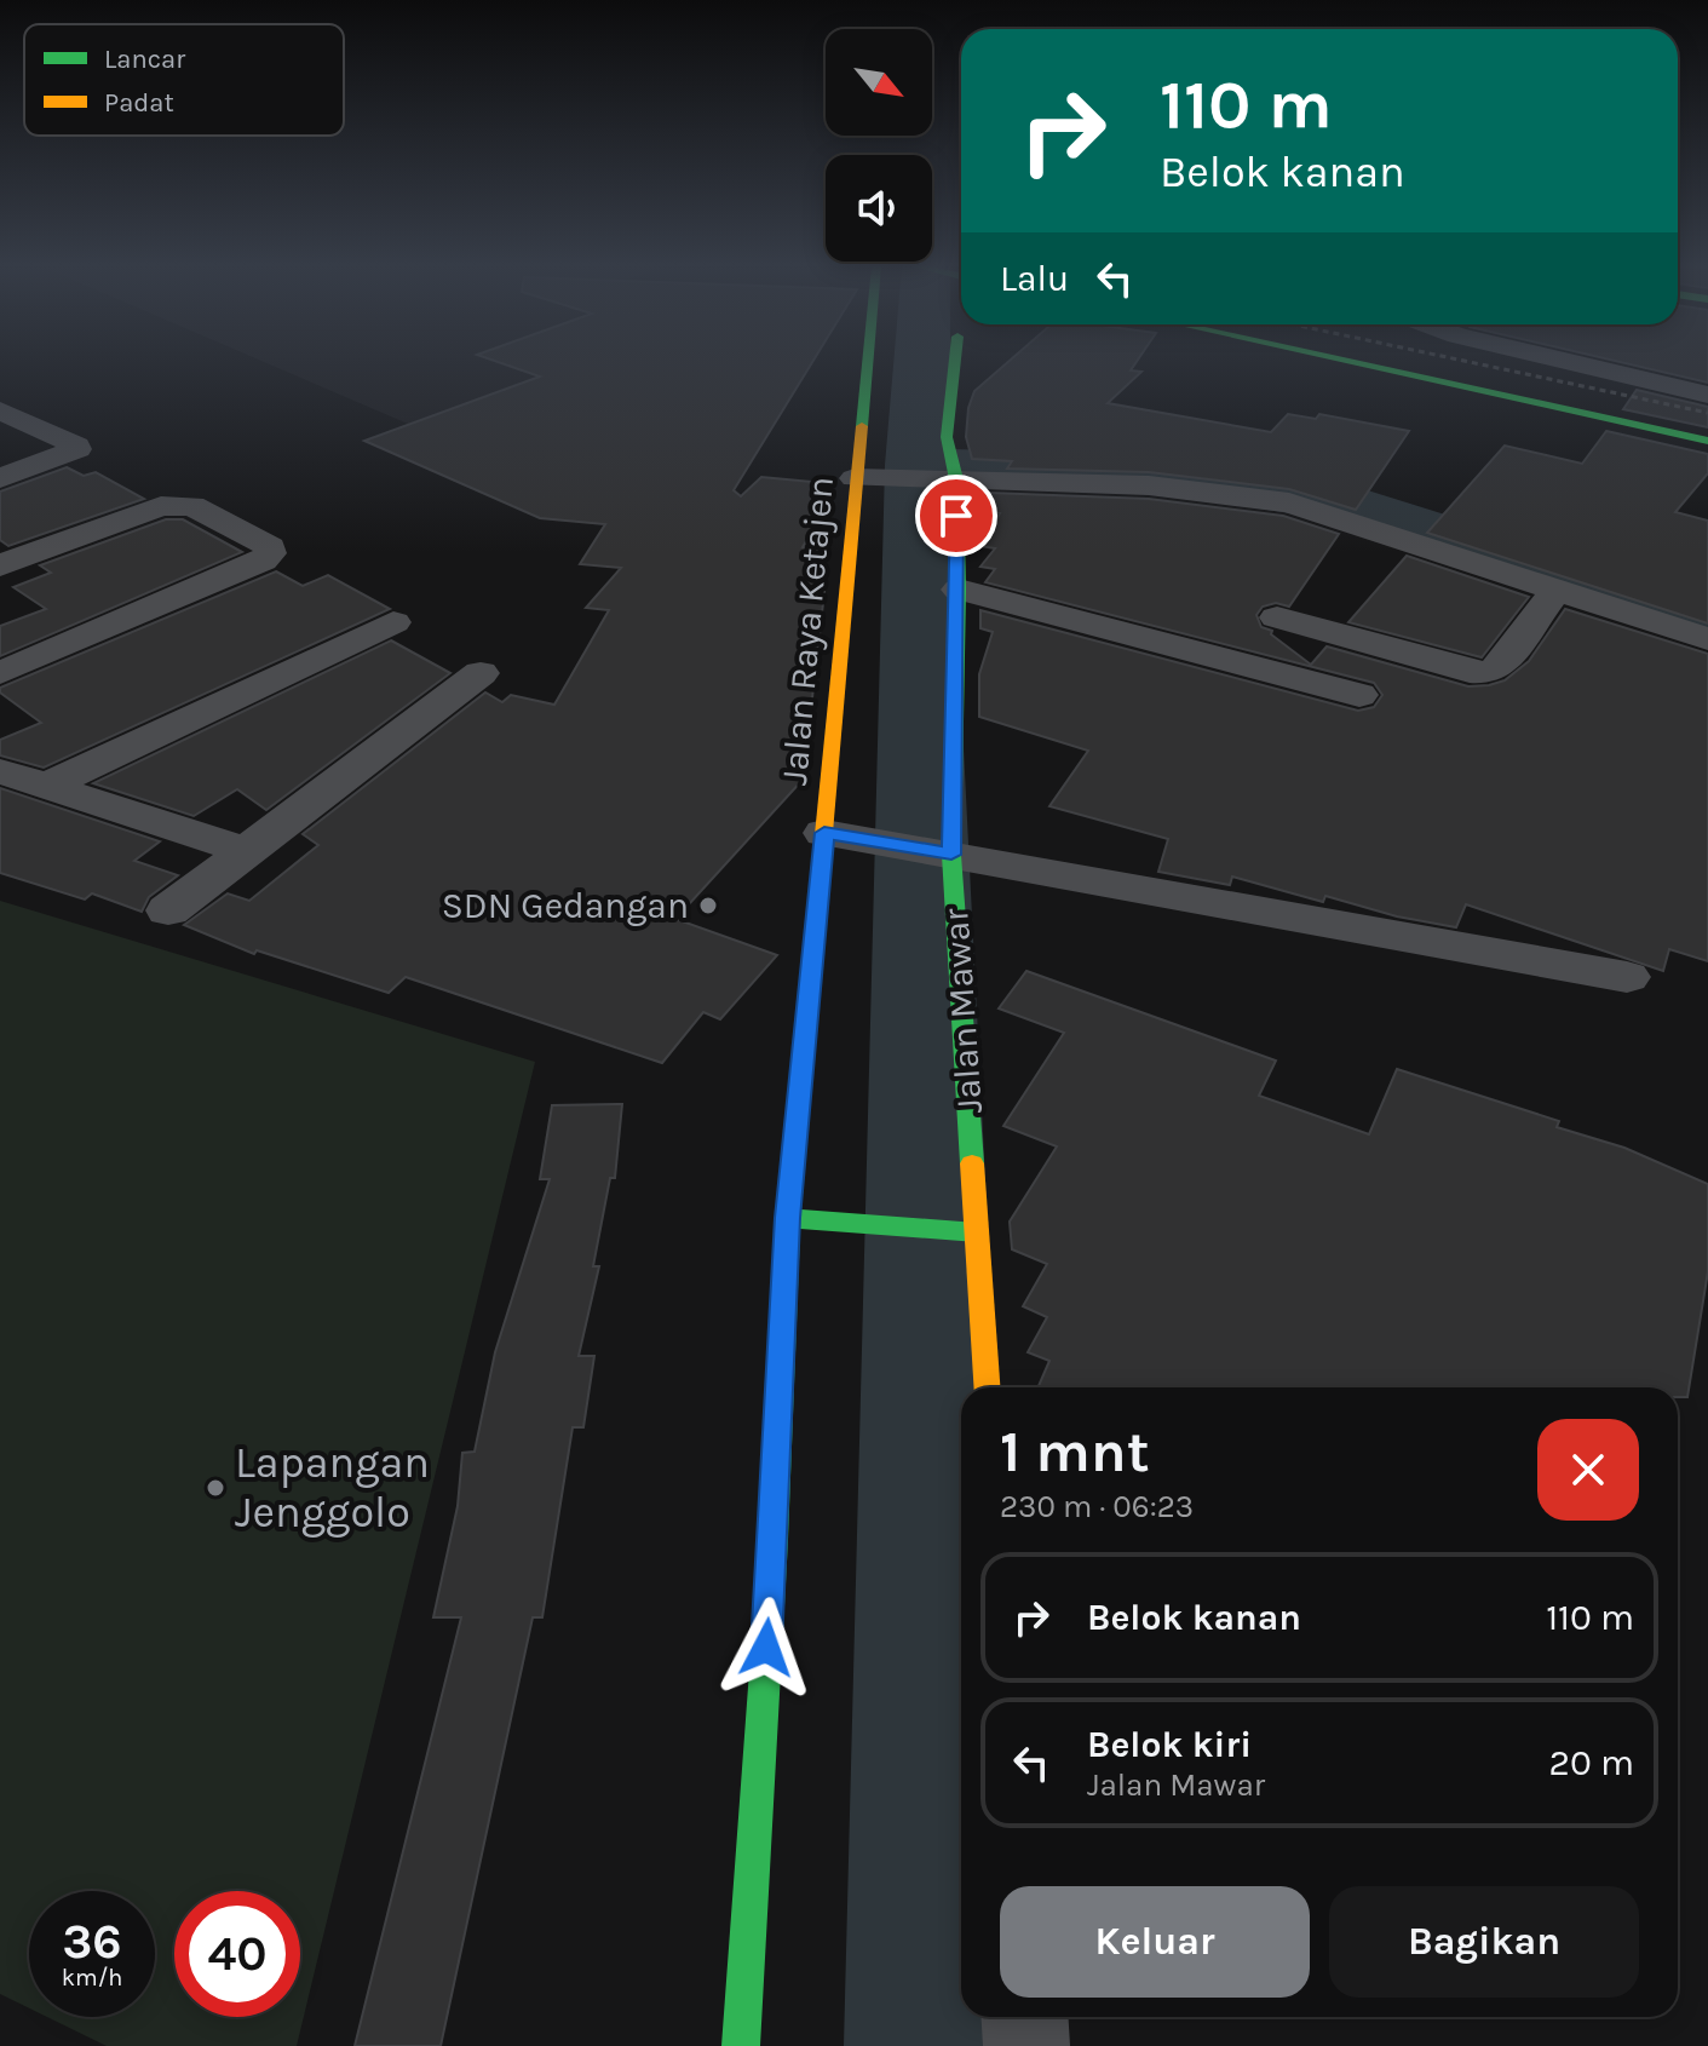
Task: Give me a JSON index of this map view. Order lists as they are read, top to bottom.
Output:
{
  "streets": {
    "main road": ["Jalan Raya Ketajen", "Jalan Mawar"]
  },
  "places": ["SDN Gedangan", "Lapangan Jenggolo"],
  "legend": ["Lancar", "Padat"],
  "north": "bottom right",
  "page": {
    "turn": ["110 m", "Belok kanan"],
    "then": "Lalu",
    "heading": ["1 mnt", "230 m · 06:23"],
    "list": [
      {
        "name": "Belok kanan",
        "value": "110 m"
      },
      {
        "name": "Belok kiri",
        "note": "Jalan Mawar",
        "value": "20 m"
      }
    ],
    "buttons": ["Keluar", "Bagikan"],
    "speed": "36 km/h",
    "limit": "40"
  }
}
